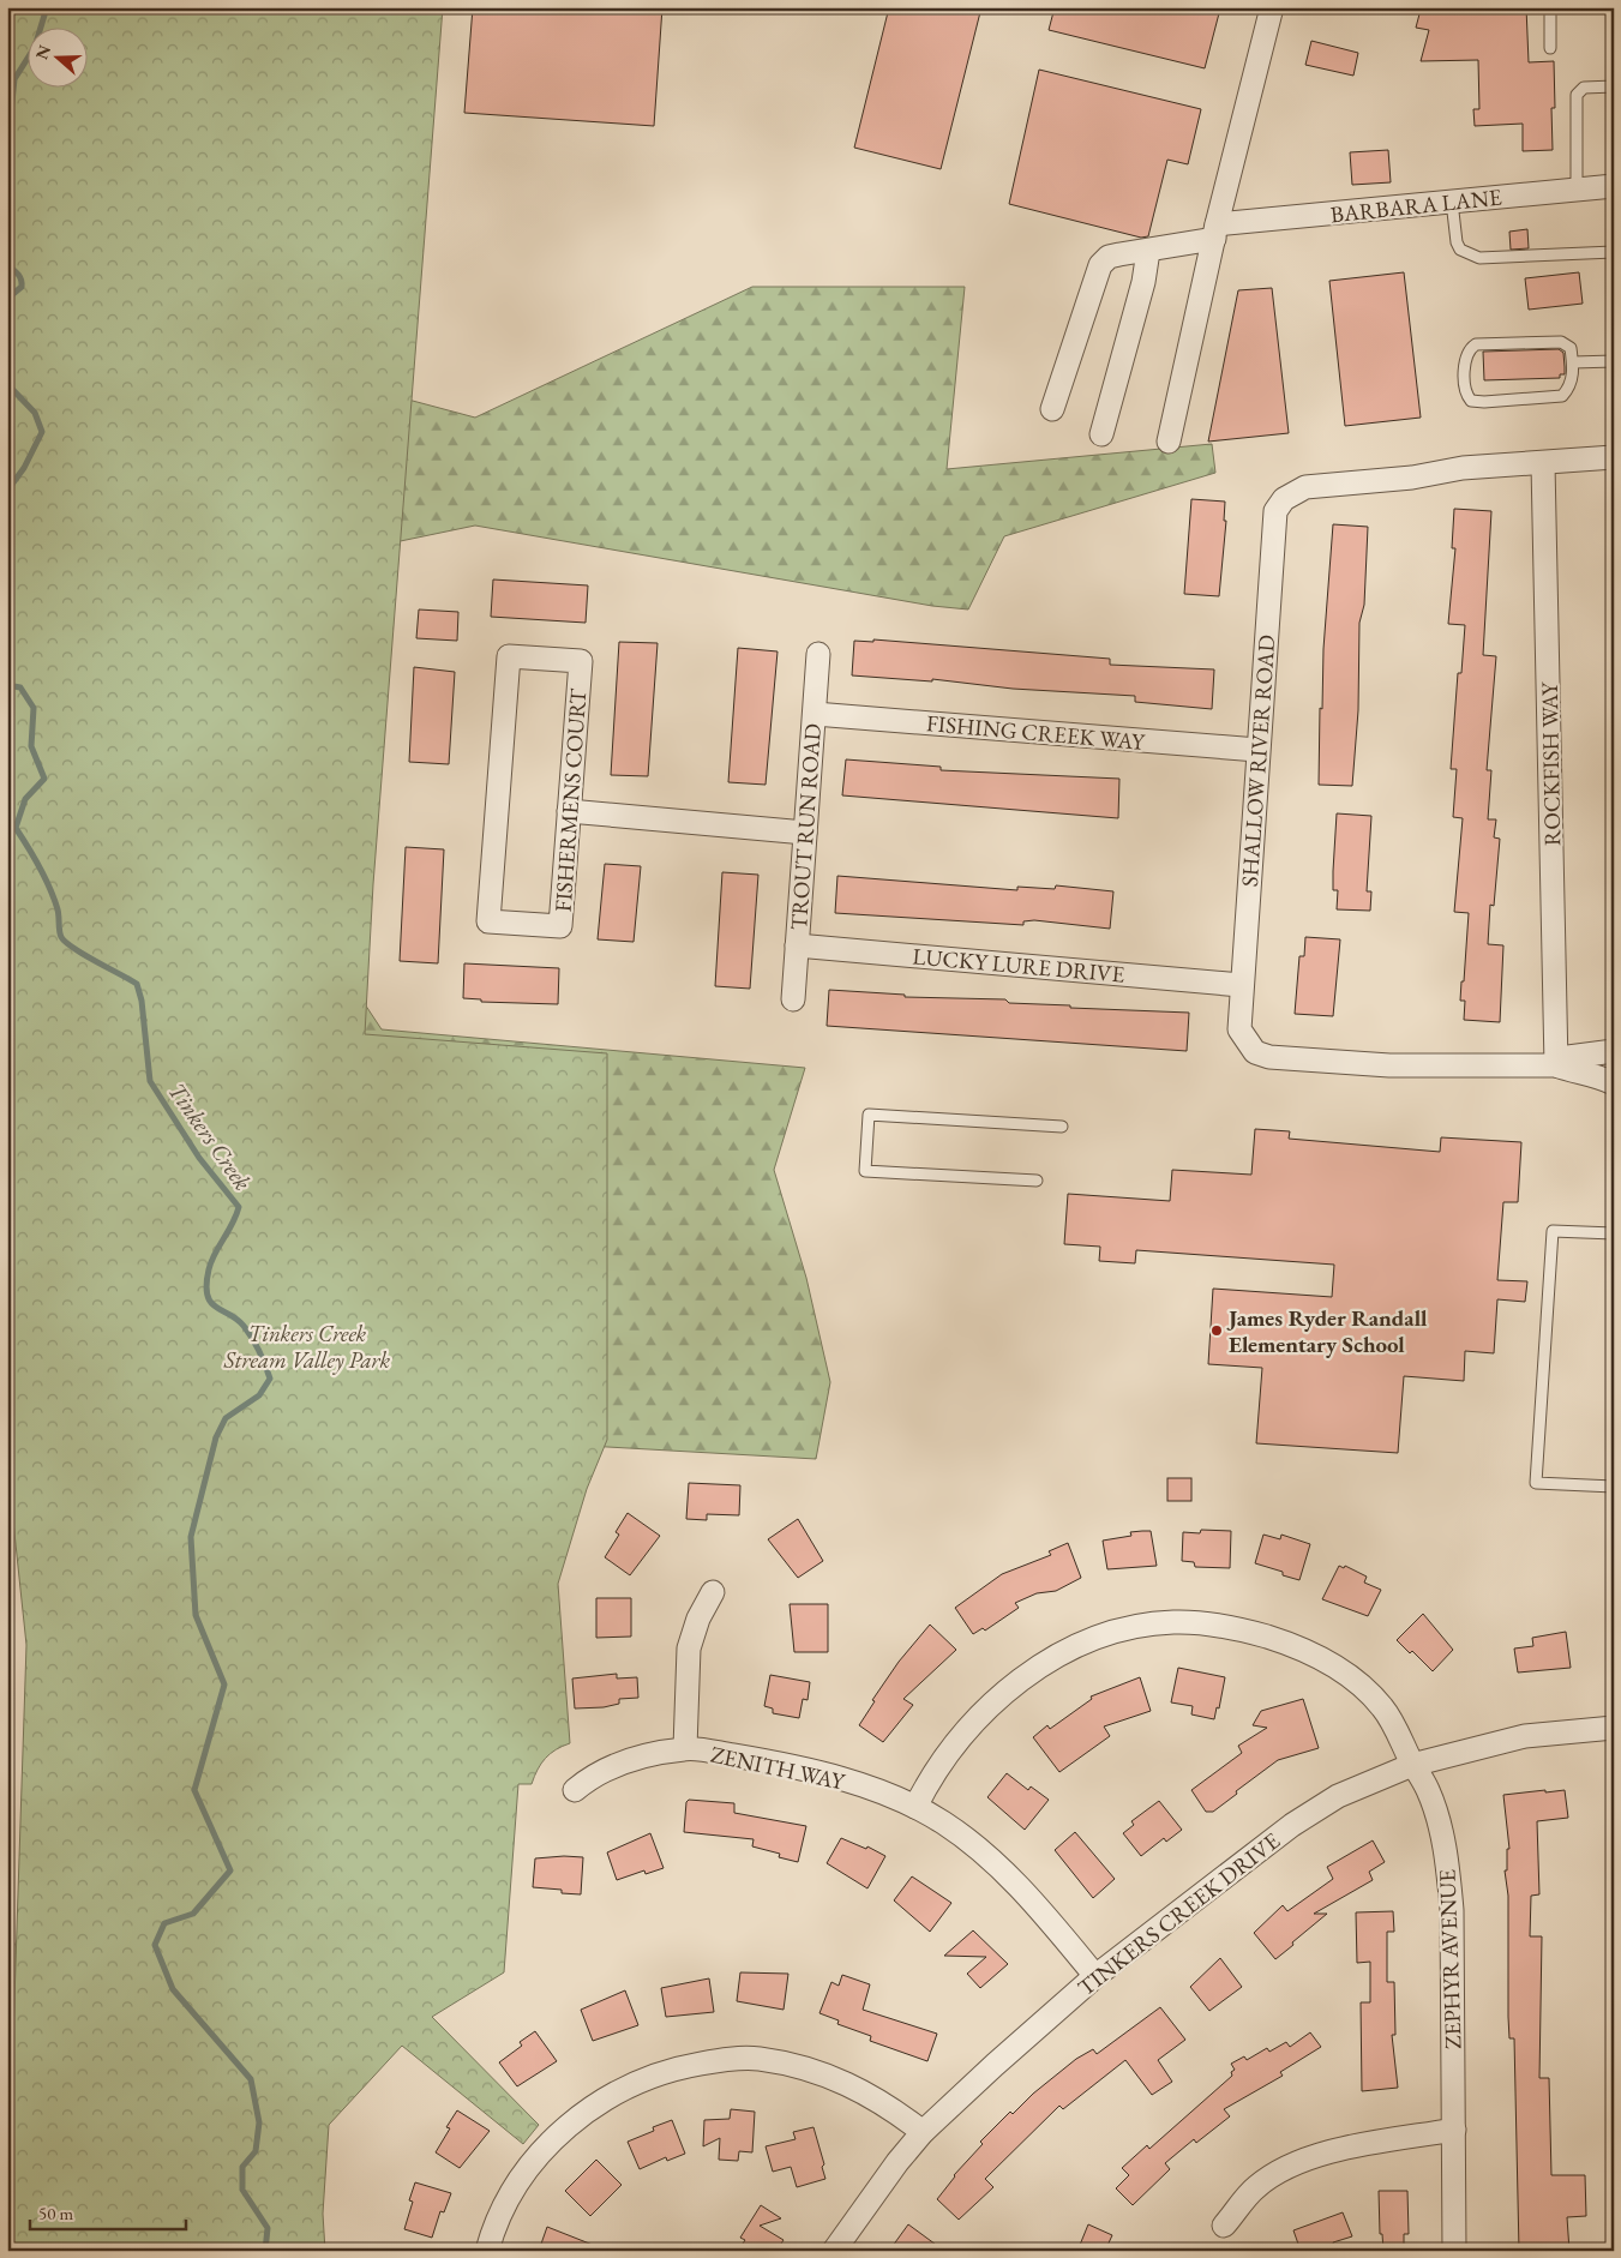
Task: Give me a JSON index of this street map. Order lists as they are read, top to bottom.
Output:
{
  "streets": {
    "street": [
      "BARBARA LANE",
      "FISHING CREEK WAY",
      "SHALLOW RIVER ROAD",
      "ROCKFISH WAY",
      "FISHERMENS COURT",
      "TROUT RUN ROAD",
      "LUCKY LURE DRIVE",
      "ZENITH WAY",
      "TINKERS CREEK DRIVE",
      "ZEPHYR AVENUE"
    ]
  },
  "crossings": [
    ["FISHING CREEK WAY", "SHALLOW RIVER ROAD"],
    ["FISHING CREEK WAY", "TROUT RUN ROAD"],
    ["SHALLOW RIVER ROAD", "ROCKFISH WAY"],
    ["SHALLOW RIVER ROAD", "LUCKY LURE DRIVE"],
    ["TROUT RUN ROAD", "LUCKY LURE DRIVE"],
    ["ZENITH WAY", "TINKERS CREEK DRIVE"],
    ["ZENITH WAY", "ZEPHYR AVENUE"],
    ["TINKERS CREEK DRIVE", "ZEPHYR AVENUE"]
  ],
  "water": ["Tinkers Creek"],
  "parks": ["Tinkers Creek Stream Valley Park"],
  "places": ["James Ryder Randall Elementary School"],
  "scale_bar": "50 m",
  "north": "left"
}
